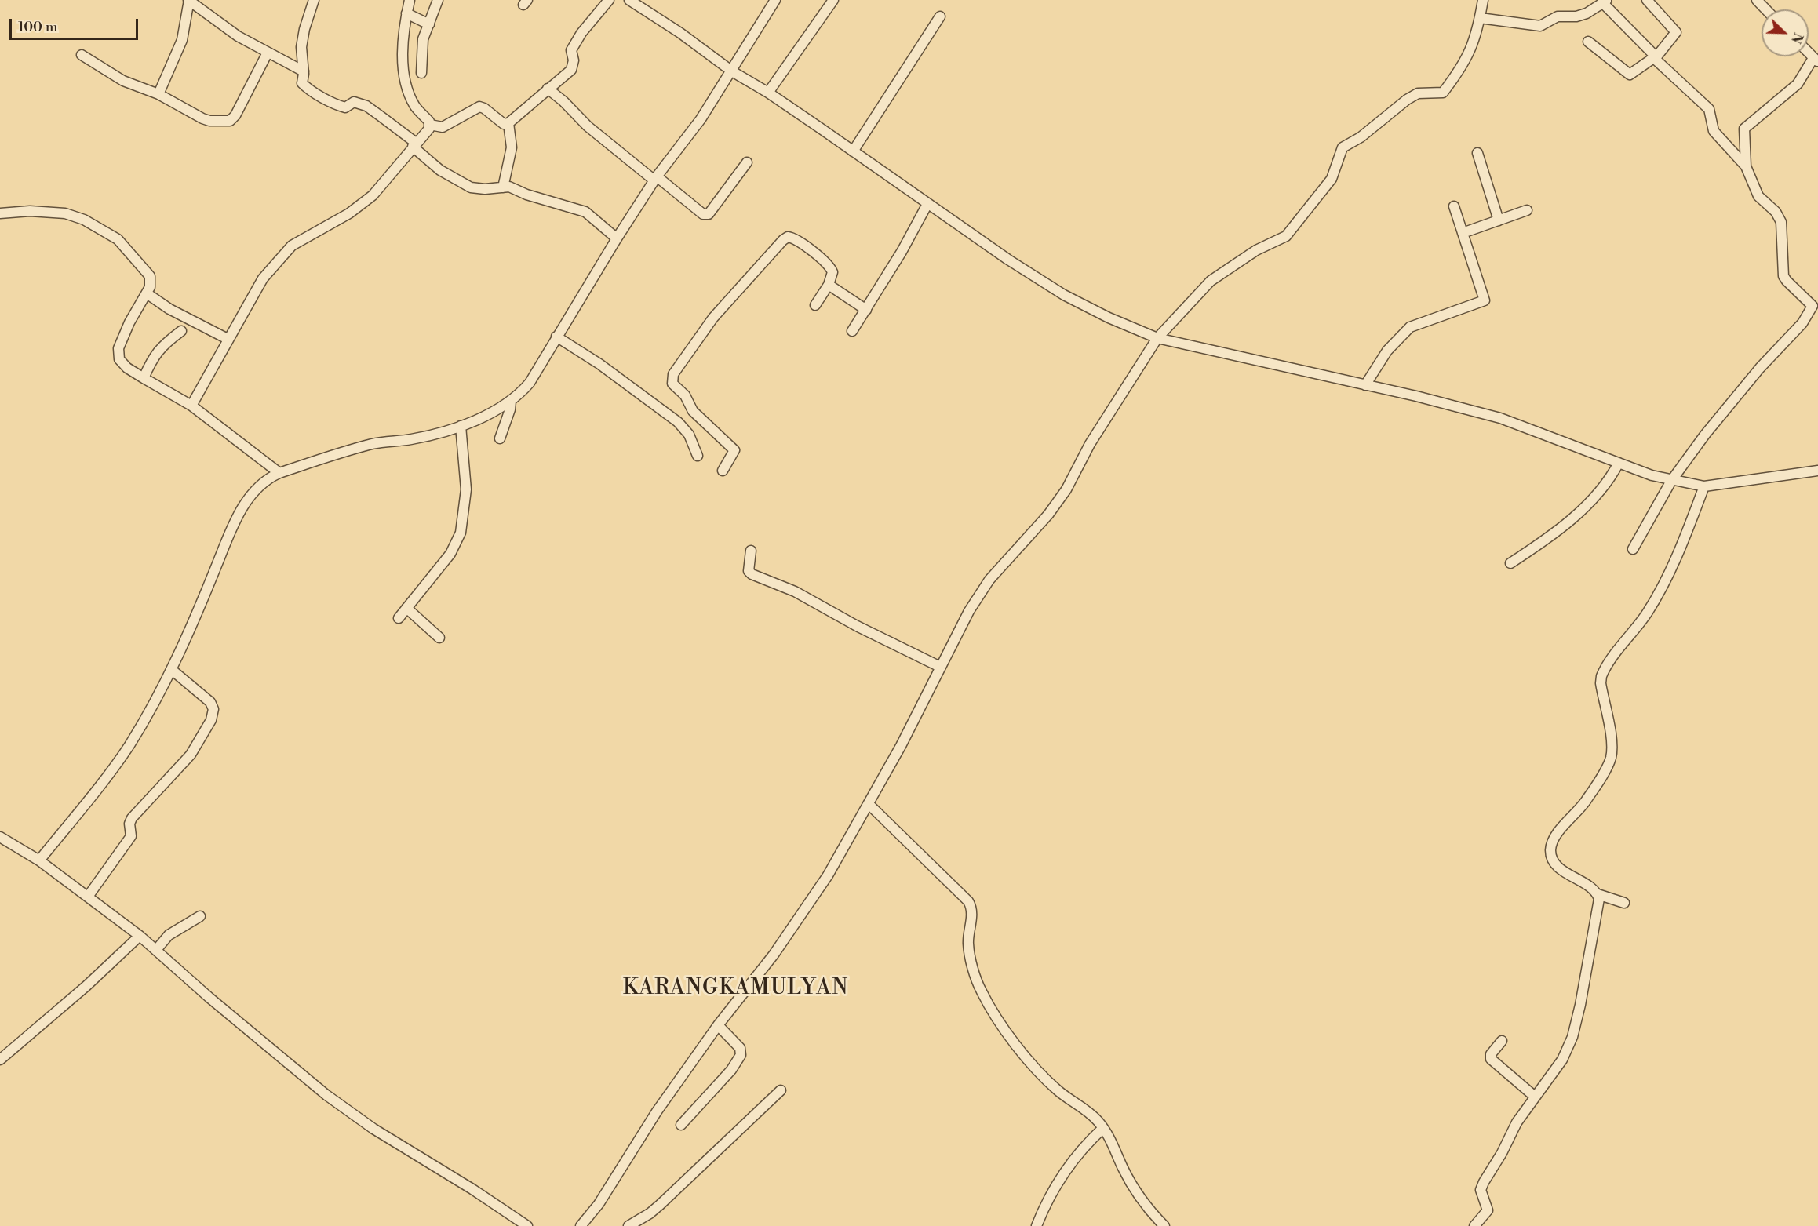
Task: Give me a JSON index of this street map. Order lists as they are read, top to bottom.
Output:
{
  "districts": ["KARANGKAMULYAN"],
  "scale_bar": "100 m",
  "north": "bottom right"
}
